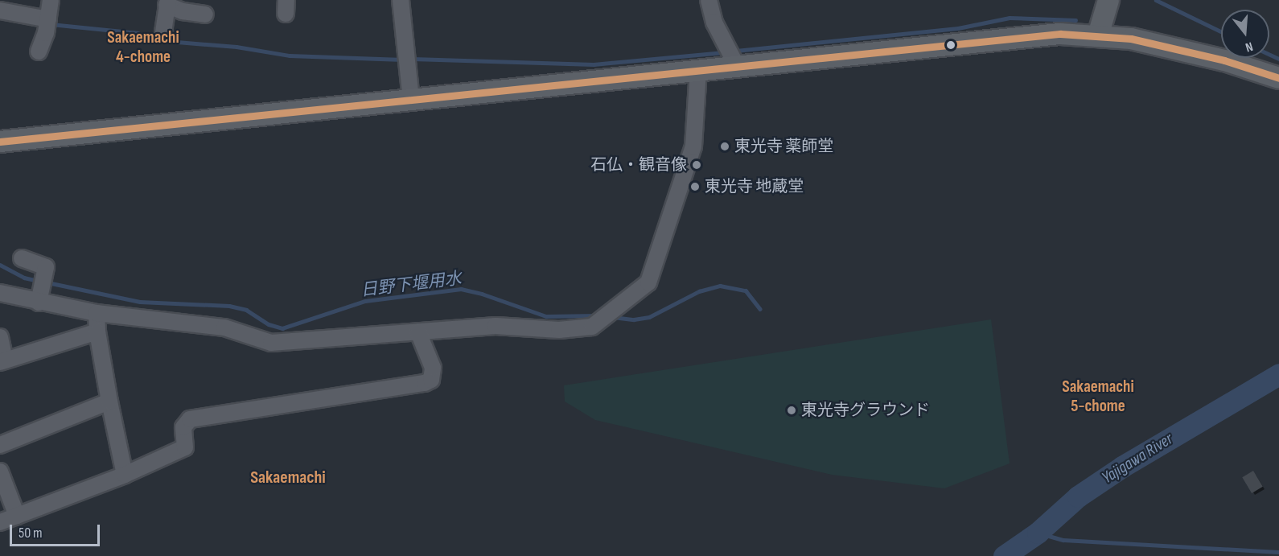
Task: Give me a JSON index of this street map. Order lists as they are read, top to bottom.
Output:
{
  "districts": ["Sakaemachi 4-chome", "Sakaemachi 5-chome", "Sakaemachi"],
  "water": ["日野下堰用水", "Yajigawa River"],
  "places": [
    "東光寺 薬師堂",
    "石仏・観音像",
    "東光寺 地蔵堂",
    "東光寺グラウンド"
  ],
  "scale_bar": "50 m",
  "north": "bottom"
}
